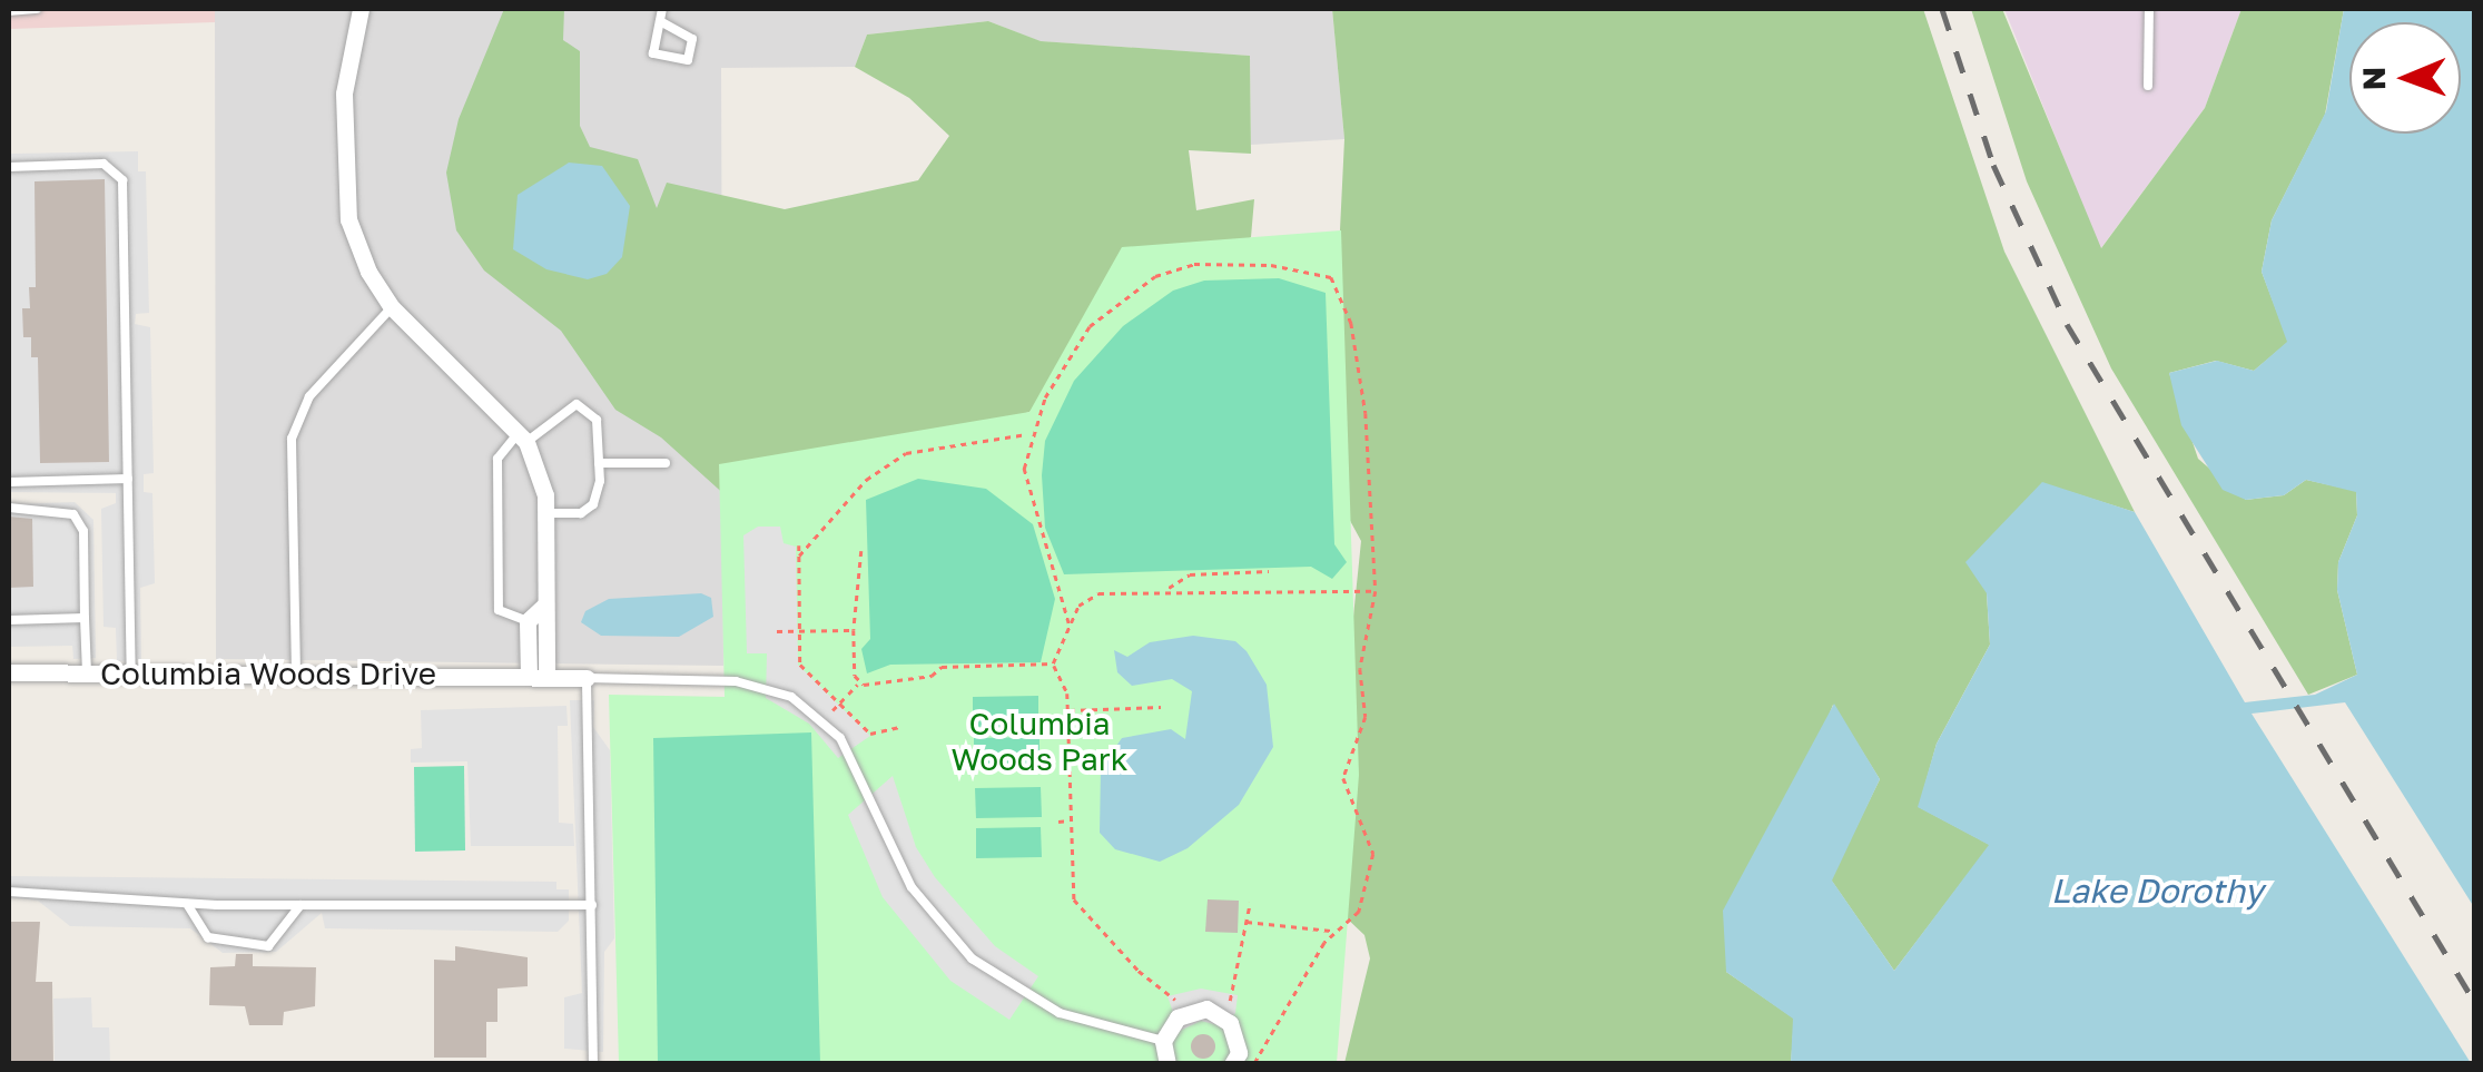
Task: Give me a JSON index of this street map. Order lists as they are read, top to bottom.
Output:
{
  "streets": {
    "street": ["Columbia Woods Drive"]
  },
  "water": ["Lake Dorothy"],
  "parks": ["Columbia Woods Park"],
  "north": "left"
}
